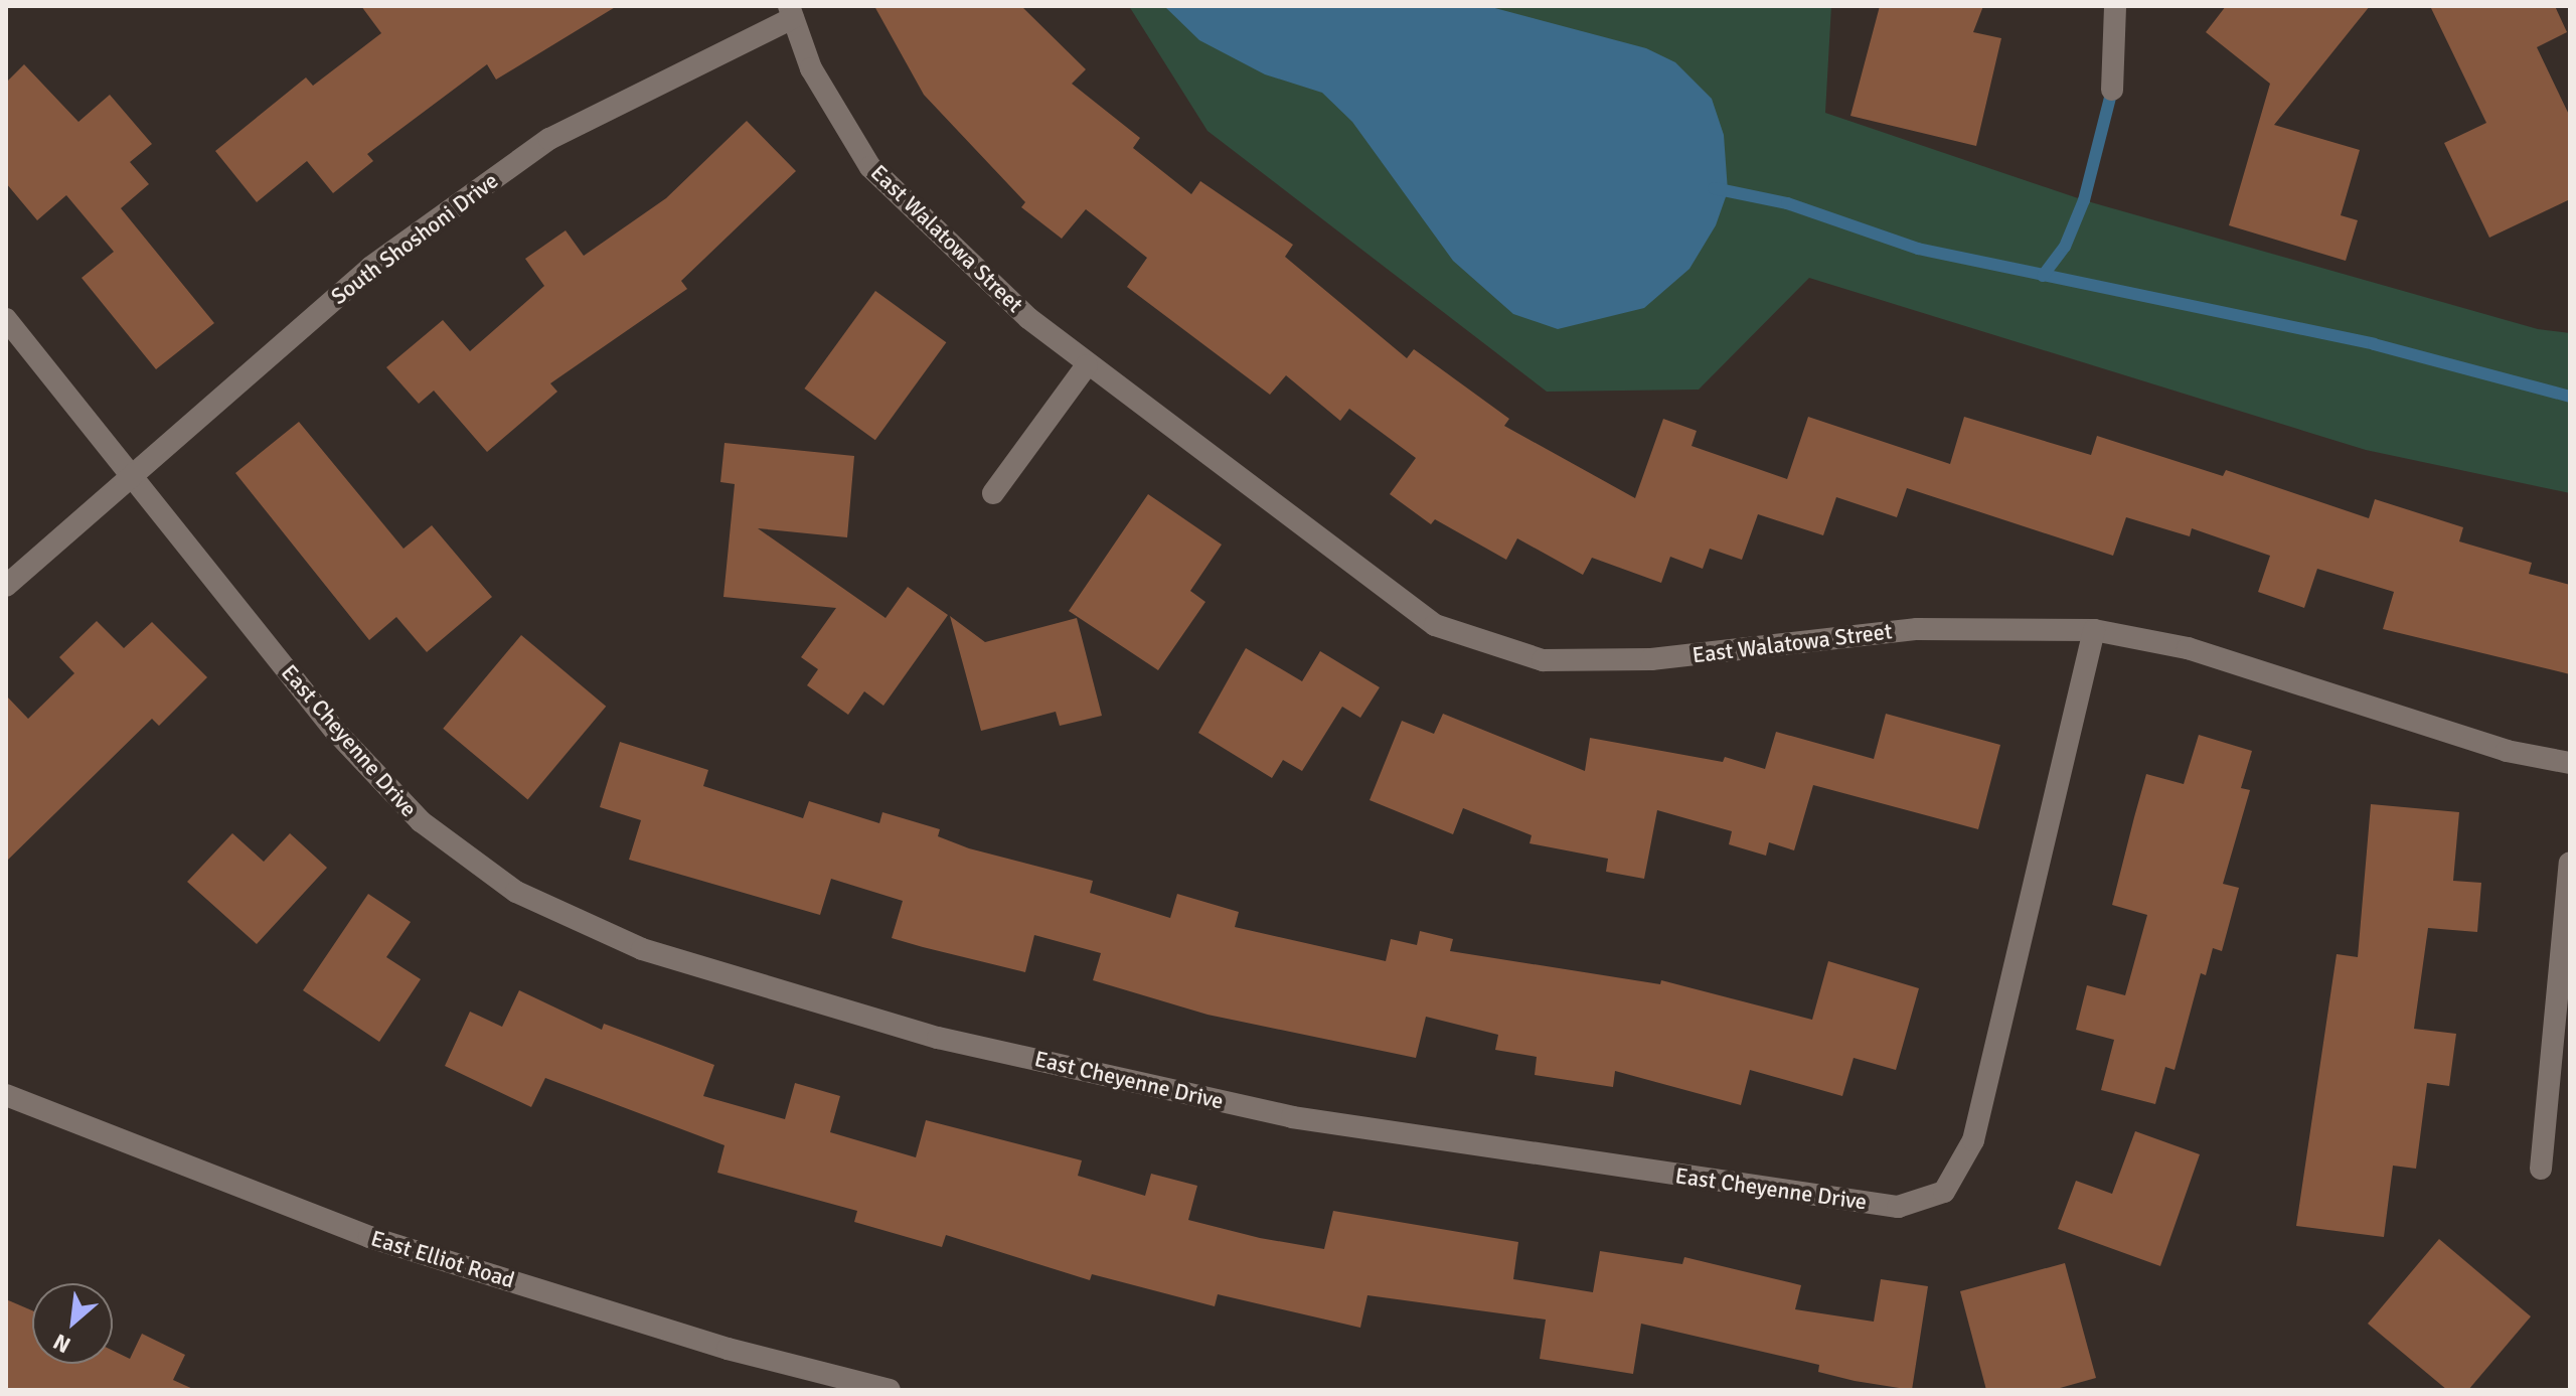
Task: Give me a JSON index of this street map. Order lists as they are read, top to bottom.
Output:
{
  "streets": {
    "street": [
      "South Shoshoni Drive",
      "East Walatowa Street",
      "East Cheyenne Drive",
      "East Elliot Road"
    ]
  },
  "crossings": [
    ["South Shoshoni Drive", "East Walatowa Street"],
    ["South Shoshoni Drive", "East Cheyenne Drive"],
    ["East Walatowa Street", "East Cheyenne Drive"]
  ],
  "north": "bottom left"
}
